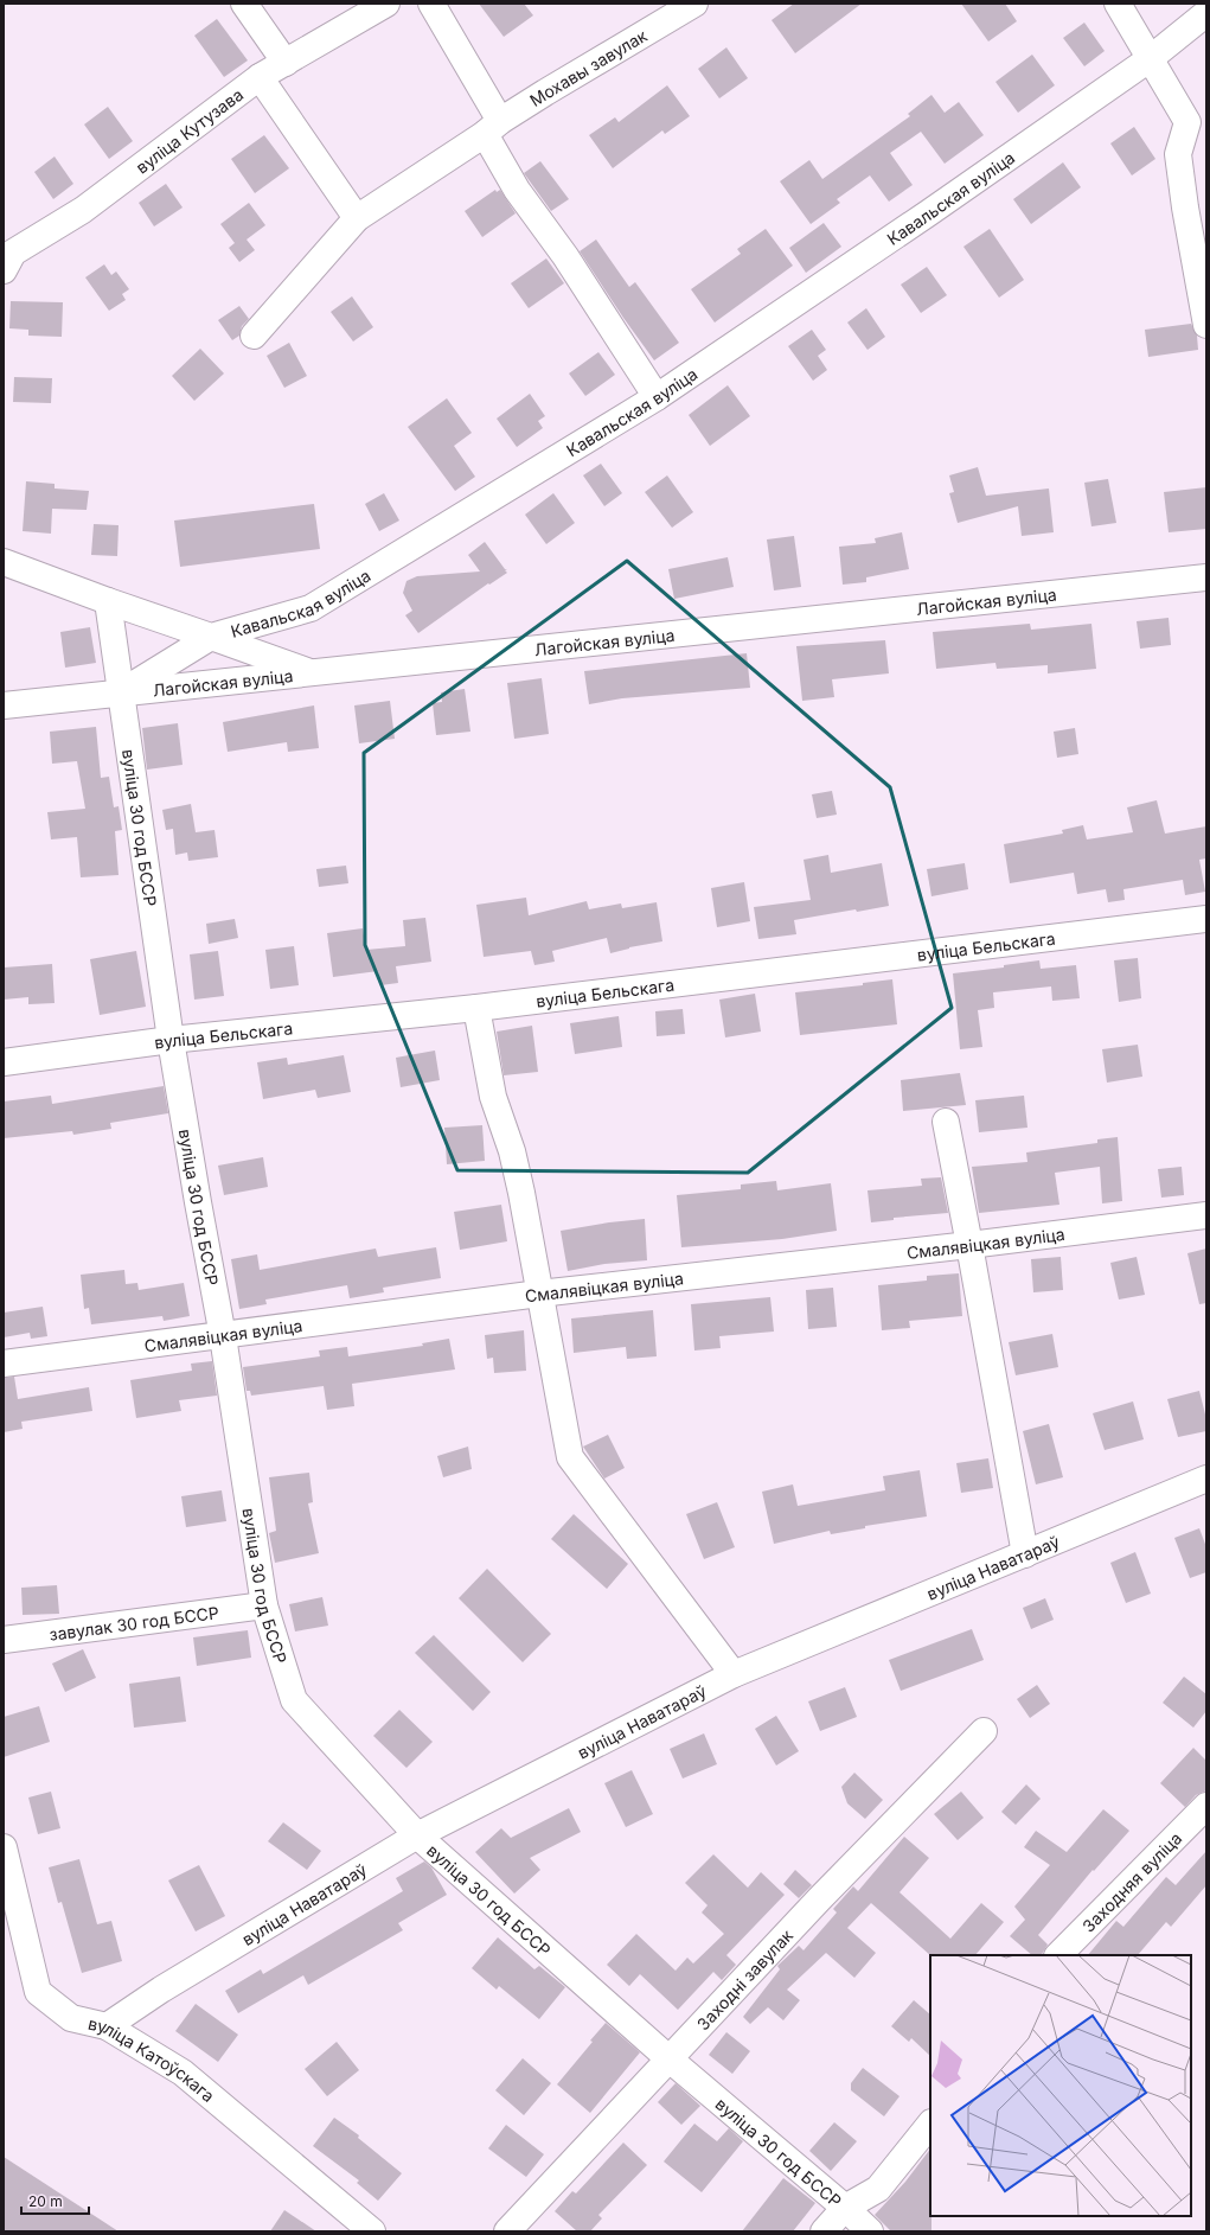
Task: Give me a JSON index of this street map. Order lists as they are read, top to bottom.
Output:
{
  "streets": {
    "street": [
      "Мохавы завулак",
      "вуліца Кутузава",
      "Кавальская вуліца",
      "Лагойская вуліца",
      "вуліца 30 год БССР",
      "вуліца Бельскага",
      "Смалявіцкая вуліца",
      "вуліца Наватараў",
      "завулак 30 год БССР",
      "Заходняя вуліца",
      "Заходні завулак",
      "вуліца Катоўскага"
    ]
  },
  "crossings": [
    ["Кавальская вуліца", "вуліца 30 год БССР"],
    ["Лагойская вуліца", "вуліца 30 год БССР"],
    ["вуліца 30 год БССР", "вуліца Бельскага"],
    ["вуліца 30 год БССР", "Смалявіцкая вуліца"],
    ["вуліца 30 год БССР", "вуліца Наватараў"],
    ["вуліца 30 год БССР", "завулак 30 год БССР"],
    ["вуліца 30 год БССР", "Заходні завулак"],
    ["вуліца Наватараў", "вуліца Катоўскага"]
  ],
  "scale_bar": "20 m"
}
